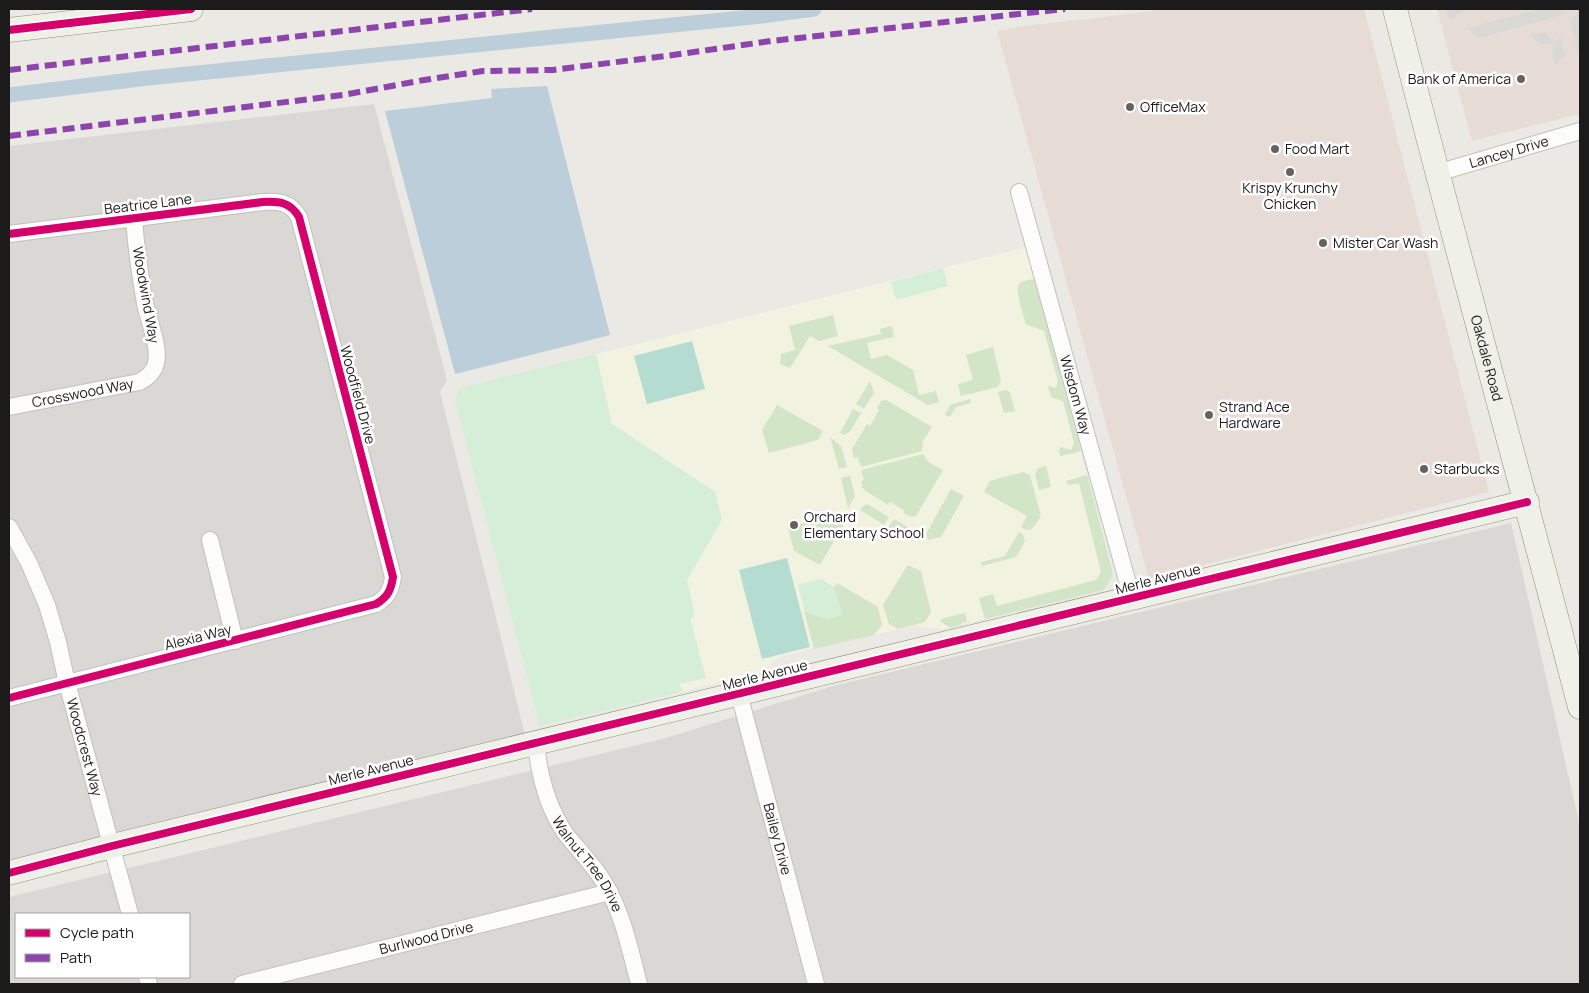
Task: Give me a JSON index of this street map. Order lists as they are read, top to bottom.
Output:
{
  "streets": {
    "street": [
      "Lancey Drive",
      "Beatrice Lane",
      "Woodwind Way",
      "Oakdale Road",
      "Crosswood Way",
      "Woodfield Drive",
      "Wisdom Way",
      "Merle Avenue",
      "Alexia Way",
      "Woodcrest Way",
      "Bailey Drive",
      "Walnut Tree Drive",
      "Burlwood Drive"
    ]
  },
  "crossings": [
    ["Lancey Drive", "Oakdale Road"],
    ["Beatrice Lane", "Woodwind Way"],
    ["Beatrice Lane", "Woodfield Drive"],
    ["Woodwind Way", "Crosswood Way"],
    ["Oakdale Road", "Merle Avenue"],
    ["Woodfield Drive", "Alexia Way"],
    ["Wisdom Way", "Merle Avenue"],
    ["Merle Avenue", "Woodcrest Way"],
    ["Merle Avenue", "Bailey Drive"],
    ["Merle Avenue", "Walnut Tree Drive"],
    ["Alexia Way", "Woodcrest Way"],
    ["Walnut Tree Drive", "Burlwood Drive"]
  ],
  "places": [
    "Bank of America",
    "OfficeMax",
    "Food Mart",
    "Krispy Krunchy Chicken",
    "Mister Car Wash",
    "Strand Ace Hardware",
    "Starbucks",
    "Orchard Elementary School"
  ],
  "legend": ["Cycle path", "Path"]
}
